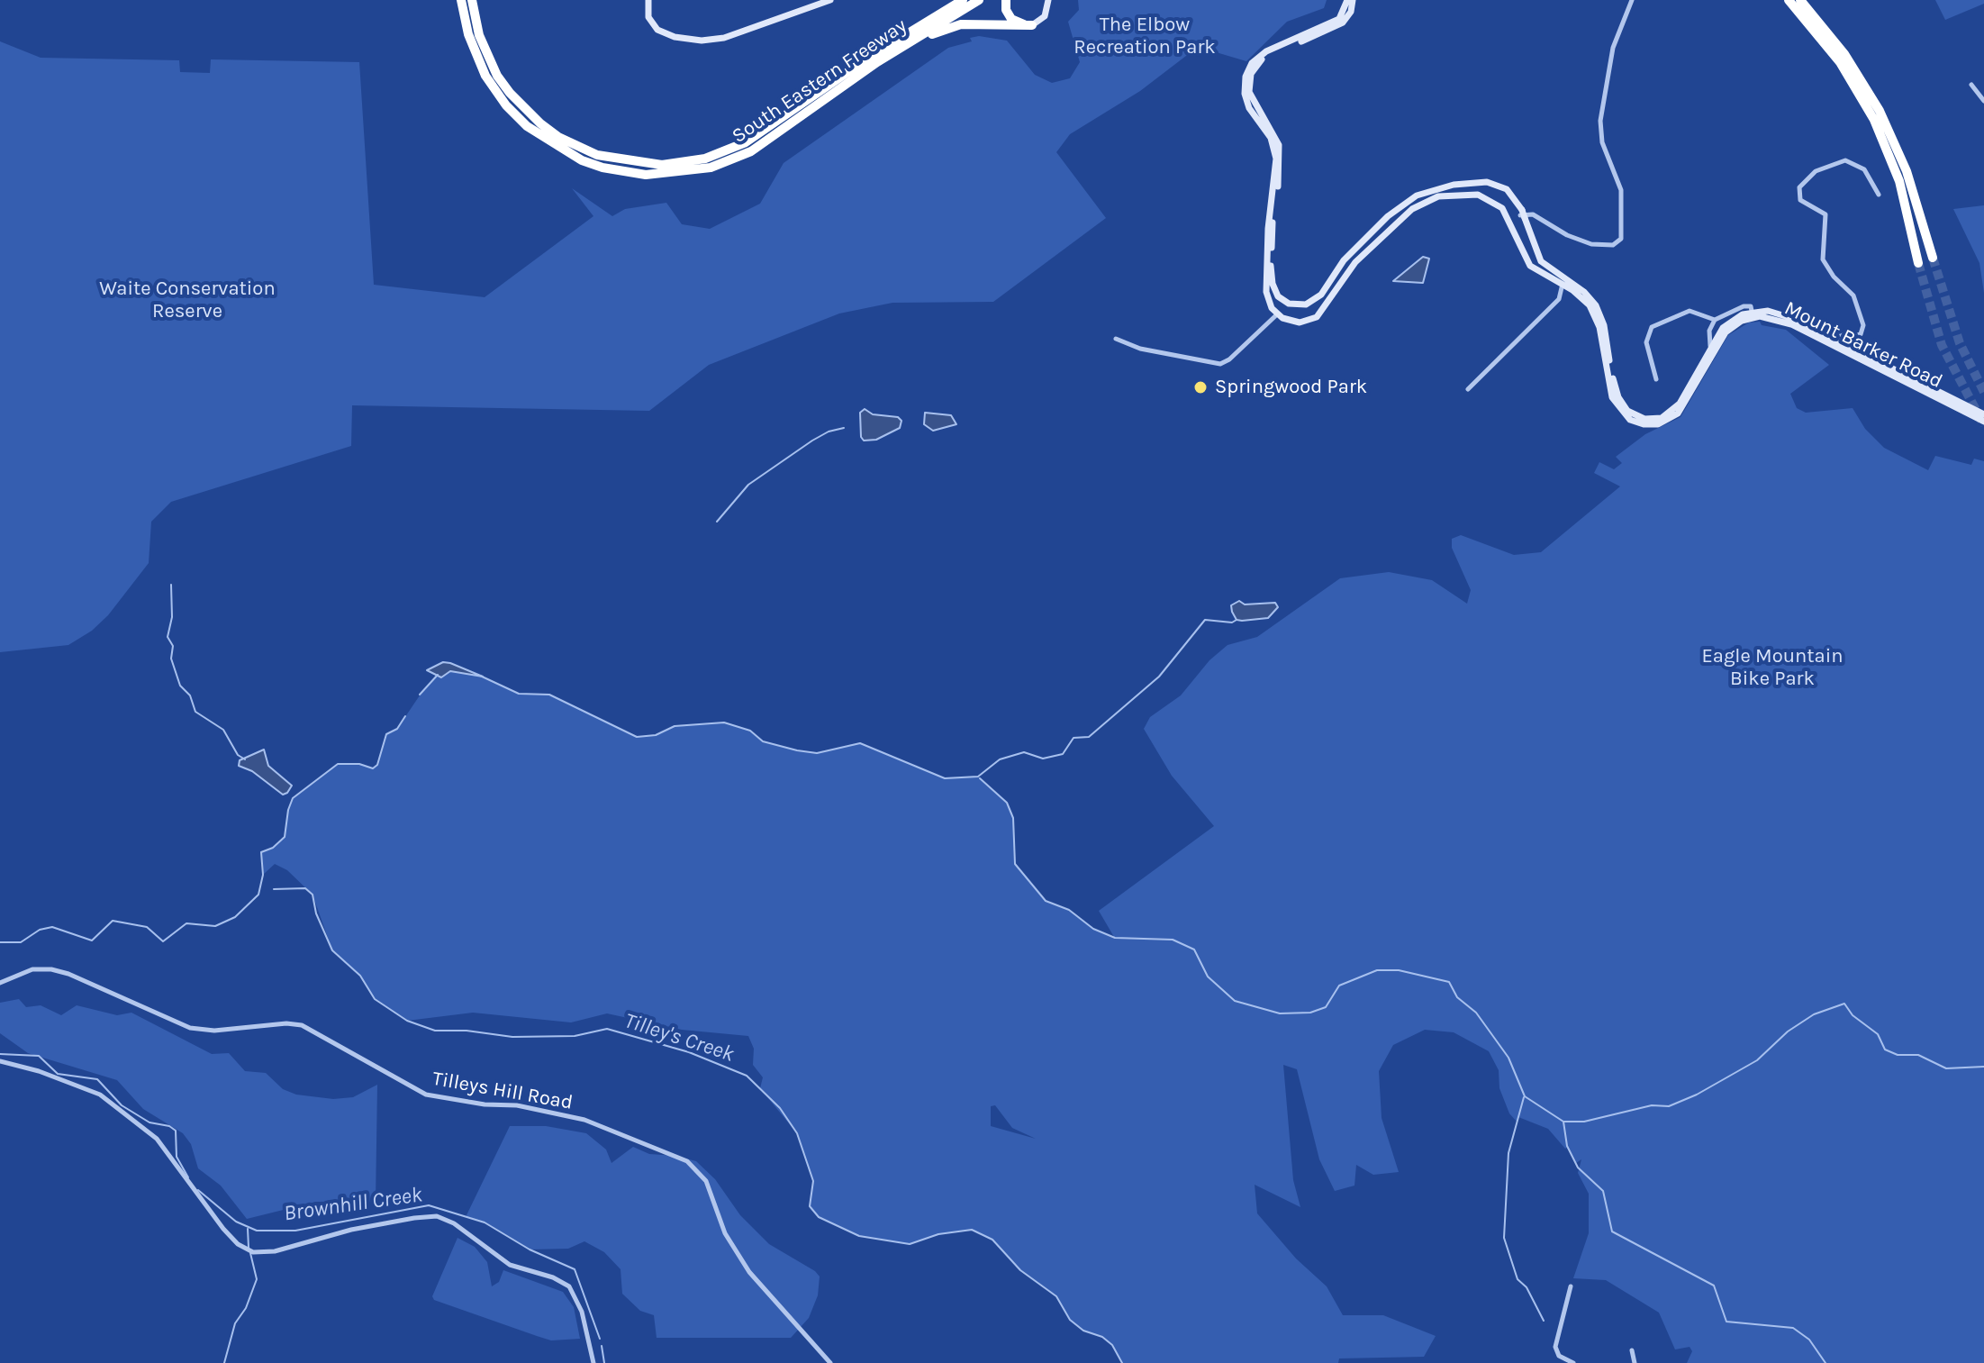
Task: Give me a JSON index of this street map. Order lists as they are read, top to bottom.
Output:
{
  "streets": {
    "highway": ["South Eastern Freeway"],
    "main road": ["Mount Barker Road"],
    "street": ["Tilleys Hill Road"]
  },
  "water": ["Tilley's Creek", "Brownhill Creek"],
  "parks": ["The Elbow Recreation Park", "Waite Conservation Reserve", "Eagle Mountain Bike Park"],
  "places": ["Springwood Park"]
}
